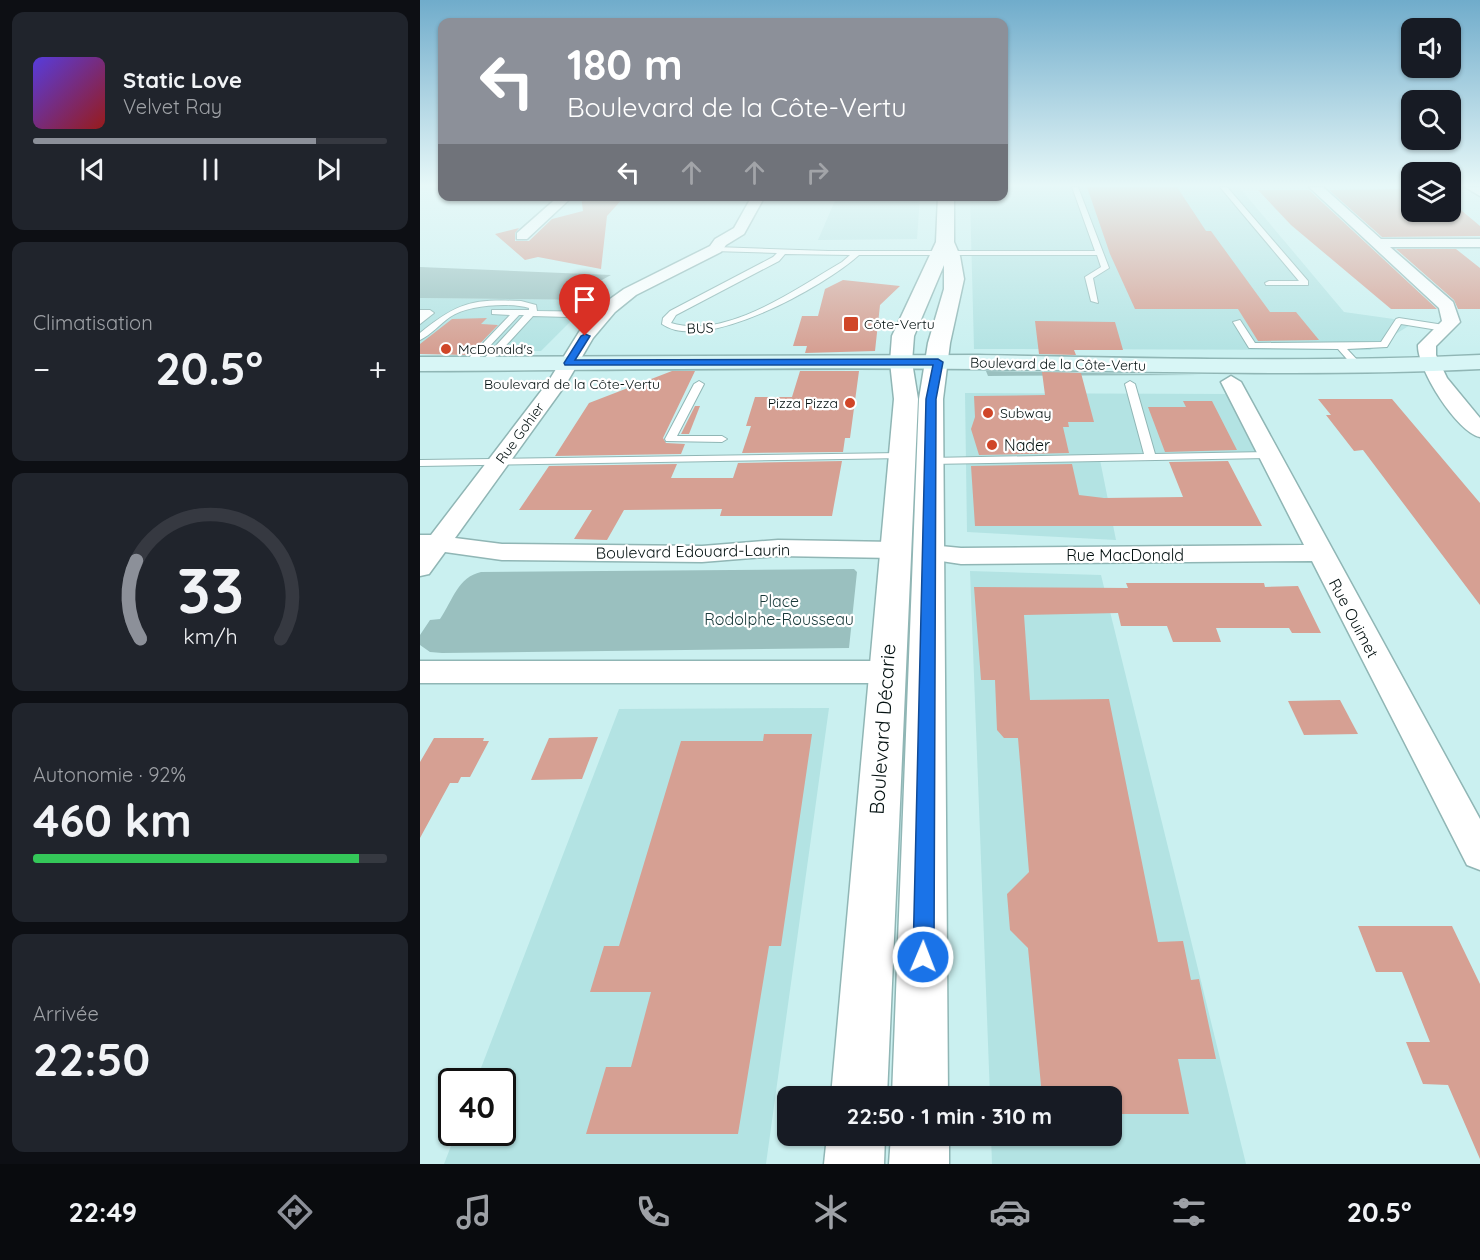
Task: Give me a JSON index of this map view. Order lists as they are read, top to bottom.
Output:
{
  "streets": {
    "main road": ["Boulevard de la Côte-Vertu"],
    "street": [
      "Rue Gohier",
      "Boulevard Edouard-Laurin",
      "Rue MacDonald",
      "Rue Ouimet",
      "Boulevard Décarie"
    ],
    "lane": ["BUS"]
  },
  "crossings": [
    ["Boulevard de la Côte-Vertu", "Rue Gohier"],
    ["Boulevard de la Côte-Vertu", "Rue Ouimet"],
    ["Boulevard de la Côte-Vertu", "Boulevard Décarie"],
    ["Rue Gohier", "Boulevard Edouard-Laurin"],
    ["Boulevard Edouard-Laurin", "Rue MacDonald"],
    ["Boulevard Edouard-Laurin", "Boulevard Décarie"],
    ["Rue MacDonald", "Rue Ouimet"],
    ["Rue MacDonald", "Boulevard Décarie"]
  ],
  "parks": ["Place Rodolphe-Rousseau"],
  "places": {
    "transit": ["Côte-Vertu"],
    "other": [
      "McDonald's",
      "Pizza Pizza",
      "Subway",
      "Nader"
    ]
  },
  "page": {
    "turn": ["180 m", "Boulevard de la Côte-Vertu"],
    "song": ["Static Love", "Velvet Ray"],
    "tile": [
      "Climatisation",
      ["Autonomie · 92%", "460 km"],
      ["Arrivée", "22:50"]
    ],
    "heat": ["−", "20.5°", "+"],
    "limit": "40",
    "trip": "22:50 · 1 min · 310 m",
    "tabs": ["22:49", "20.5°"],
    "gauge": ["33", "km/h"]
  }
}
